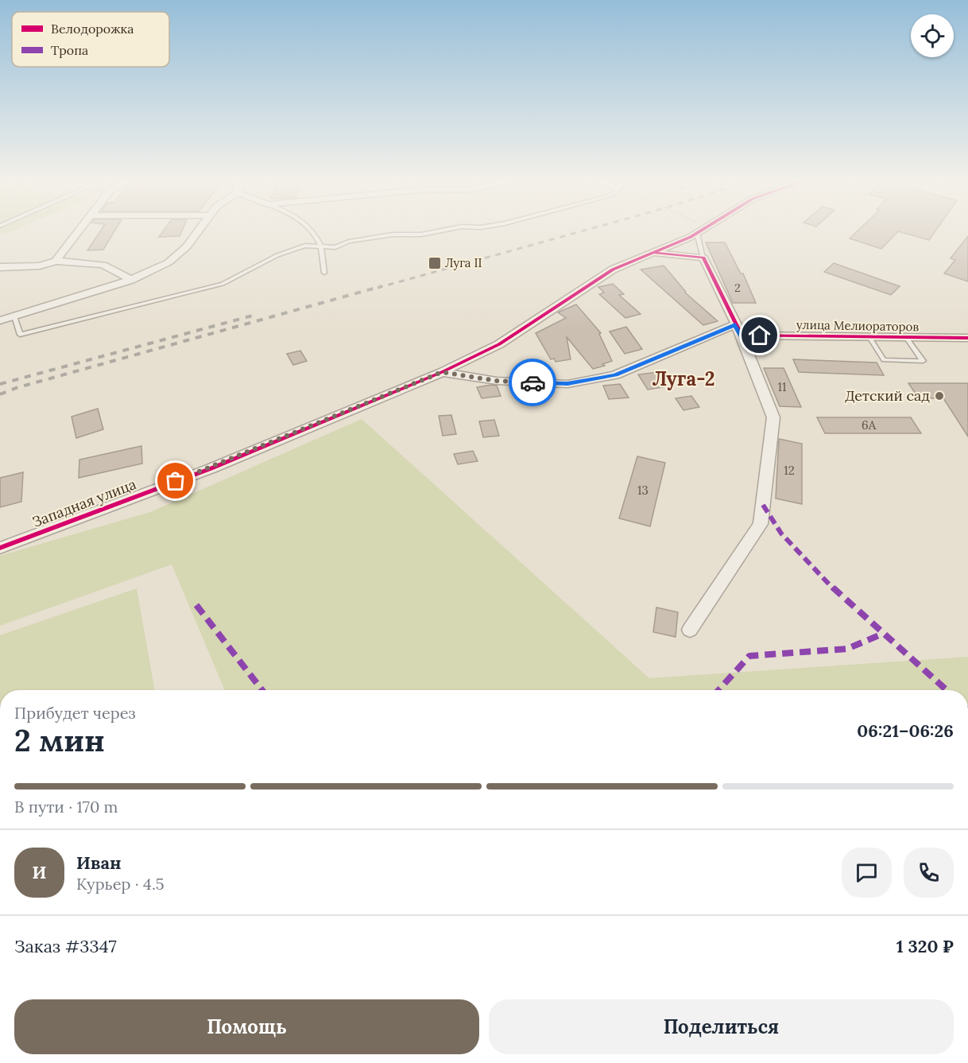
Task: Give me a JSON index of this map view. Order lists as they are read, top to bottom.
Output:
{
  "streets": {
    "street": ["улица Мелиораторов", "Западная улица"]
  },
  "districts": ["Луга-2"],
  "places": {
    "transit": ["Луга II"],
    "other": ["Детский сад"]
  },
  "house_numbers": [
    "2",
    "11",
    "6А",
    "12",
    "13"
  ],
  "legend": ["Велодорожка", "Тропа"],
  "page": {
    "heading": ["2 мин", "Прибудет через", "06:21–06:26"],
    "panel": [
      "Иван",
      "Курьер · 4.5",
      "Заказ #3347",
      "1 320 ₽"
    ],
    "bar": "В пути · 170 m",
    "round": "И",
    "buttons": ["Помощь", "Поделиться"]
  }
}
